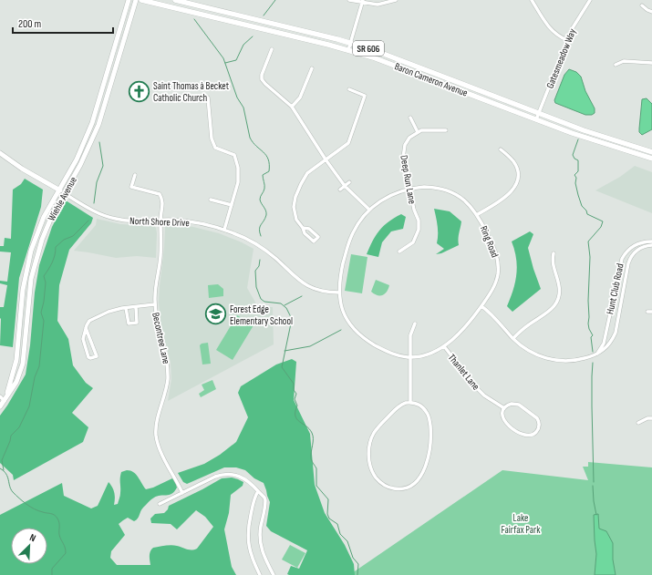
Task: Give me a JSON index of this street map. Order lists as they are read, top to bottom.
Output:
{
  "streets": {
    "main road": [
      "SR 606",
      "Baron Cameron Avenue",
      "Wiehle Avenue",
      "North Shore Drive"
    ],
    "street": [
      "Gatesmeadow Way",
      "Deep Run Lane",
      "Ring Road",
      "Hunt Club Road",
      "Becontree Lane",
      "Thanlet Lane"
    ]
  },
  "crossings": [
    ["Gatesmeadow Way", "Baron Cameron Avenue"],
    ["Deep Run Lane", "Ring Road"],
    ["Wiehle Avenue", "North Shore Drive"],
    ["North Shore Drive", "Ring Road"],
    ["North Shore Drive", "Becontree Lane"],
    ["Ring Road", "Hunt Club Road"],
    ["Ring Road", "Thanlet Lane"]
  ],
  "parks": ["Lake Fairfax Park"],
  "places": {
    "church": ["Saint Thomas à Becket Catholic Church"],
    "school or university": ["Forest Edge Elementary School"]
  },
  "scale_bar": "200 m",
  "north": "top right"
}
